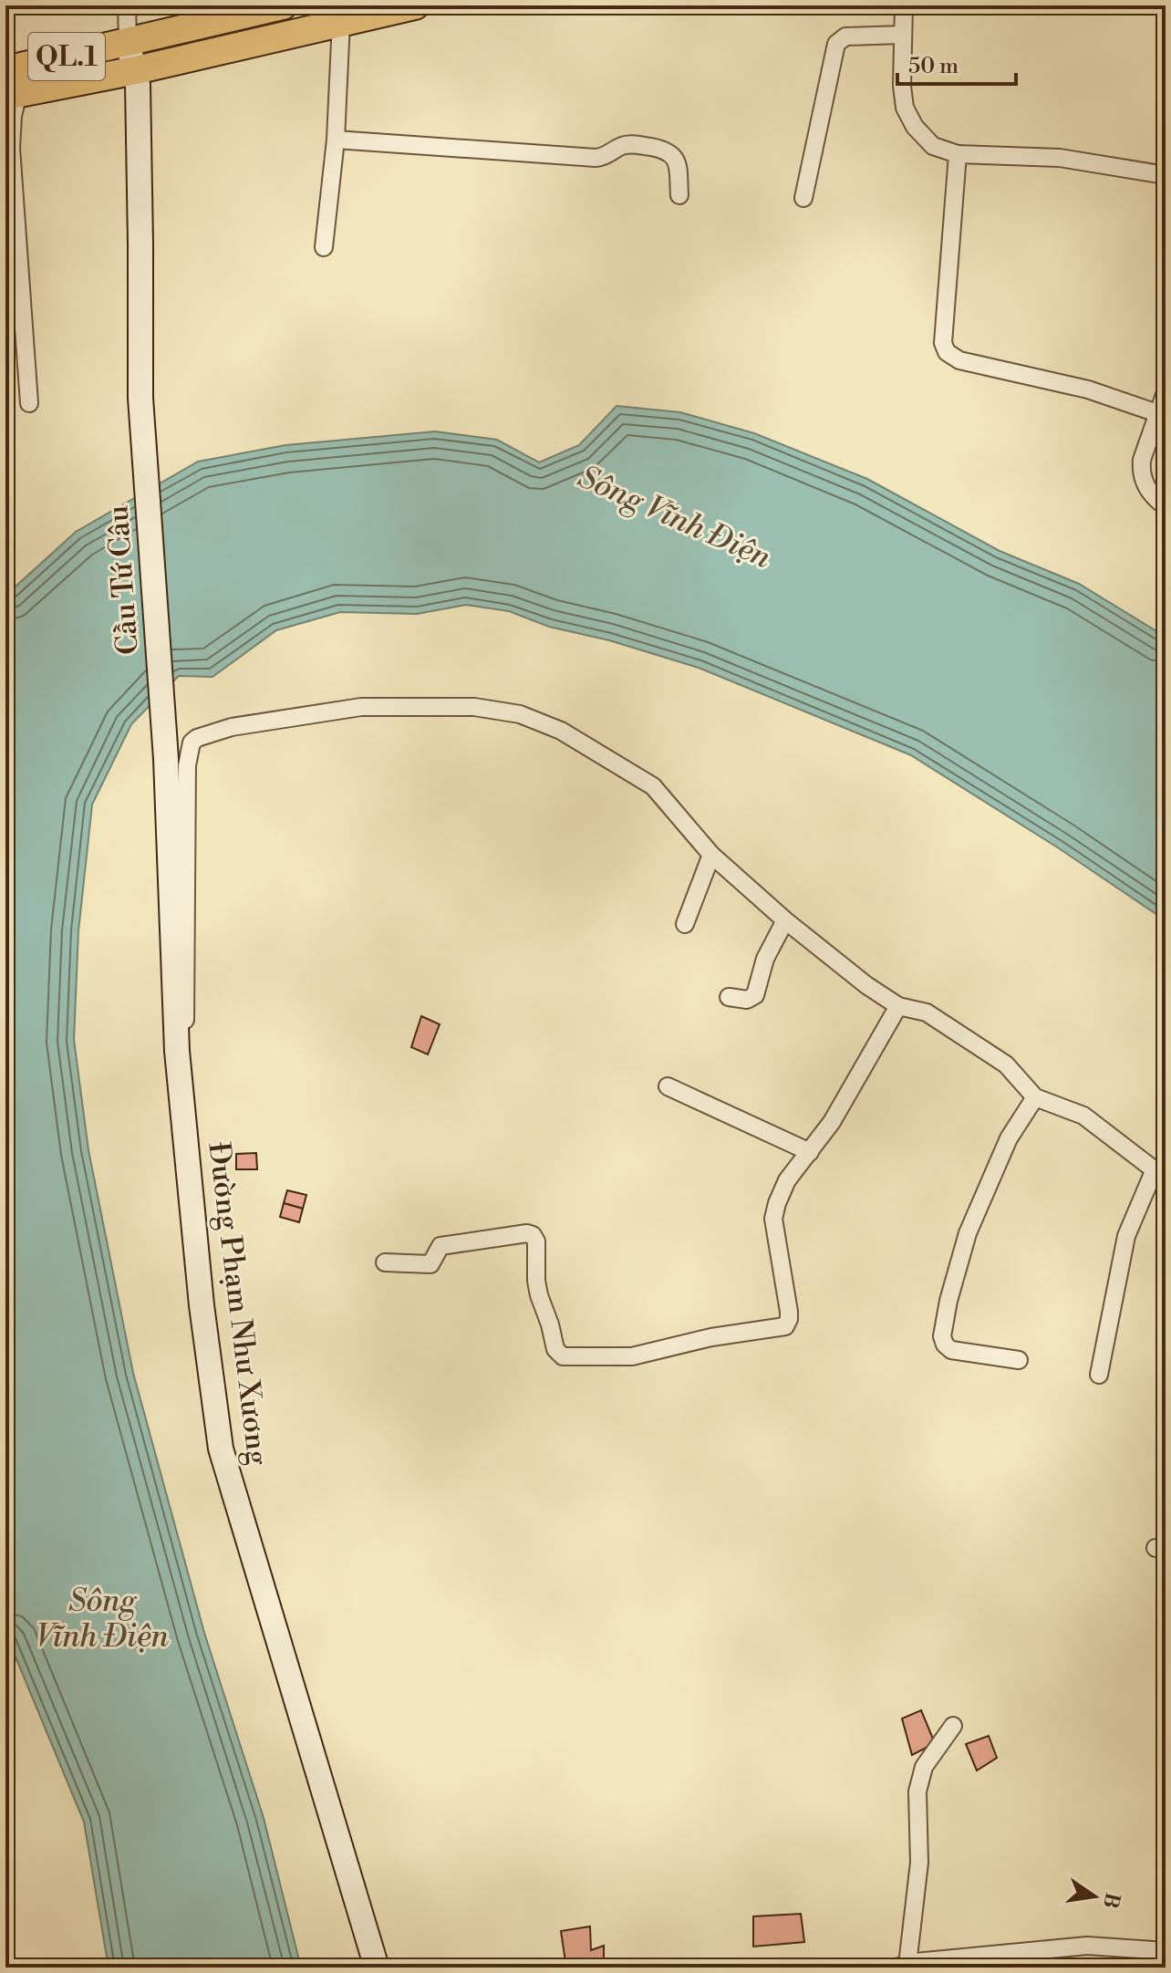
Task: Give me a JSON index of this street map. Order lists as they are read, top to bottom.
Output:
{
  "streets": {
    "highway": ["QL.1"],
    "main road": ["Cầu Tứ Câu", "Đường Phạm Như Xương"]
  },
  "crossings": [
    ["QL.1", "Cầu Tứ Câu"],
    ["Cầu Tứ Câu", "Đường Phạm Như Xương"]
  ],
  "water": ["Sông Vĩnh Điện"],
  "scale_bar": "50 m",
  "north": "right"
}
